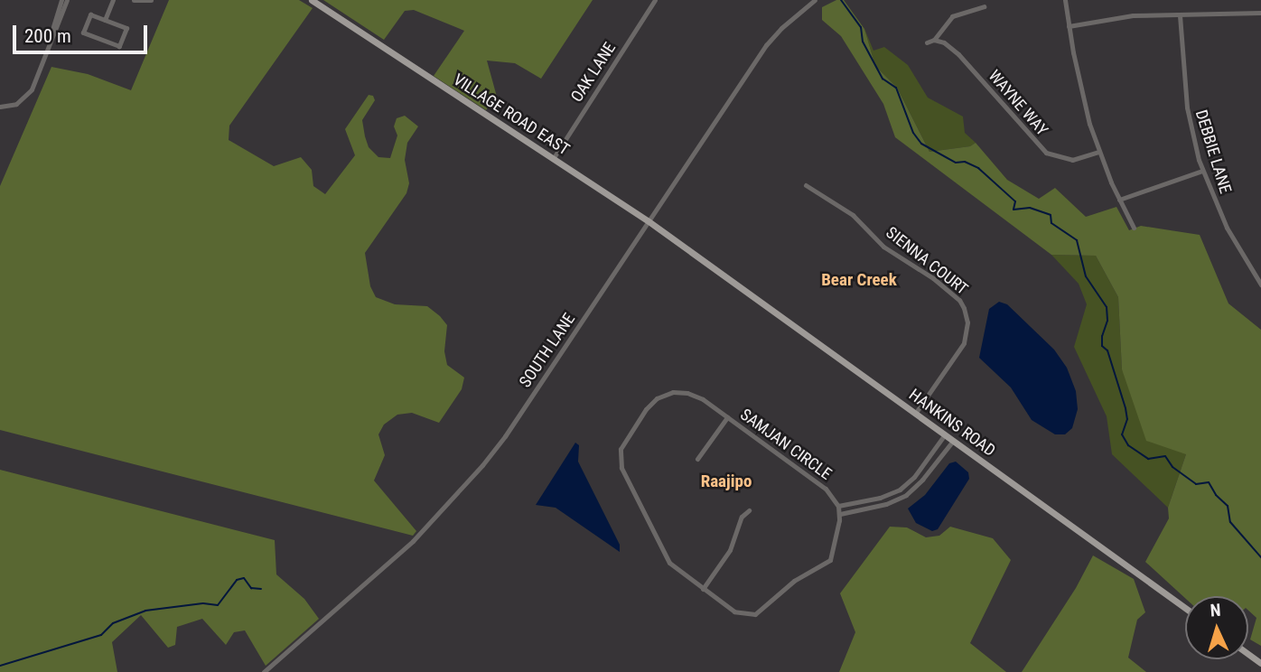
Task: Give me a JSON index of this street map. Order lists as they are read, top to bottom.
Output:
{
  "streets": {
    "main road": ["VILLAGE ROAD EAST", "HANKINS ROAD"],
    "street": [
      "OAK LANE",
      "WAYNE WAY",
      "DEBBIE LANE",
      "SIENNA COURT",
      "SOUTH LANE",
      "SAMJAN CIRCLE"
    ]
  },
  "crossings": [
    ["OAK LANE", "VILLAGE ROAD EAST"],
    ["VILLAGE ROAD EAST", "SOUTH LANE"],
    ["VILLAGE ROAD EAST", "HANKINS ROAD"],
    ["SIENNA COURT", "HANKINS ROAD"]
  ],
  "districts": ["Bear Creek", "Raajipo"],
  "scale_bar": "200 m",
  "north": "top"
}
